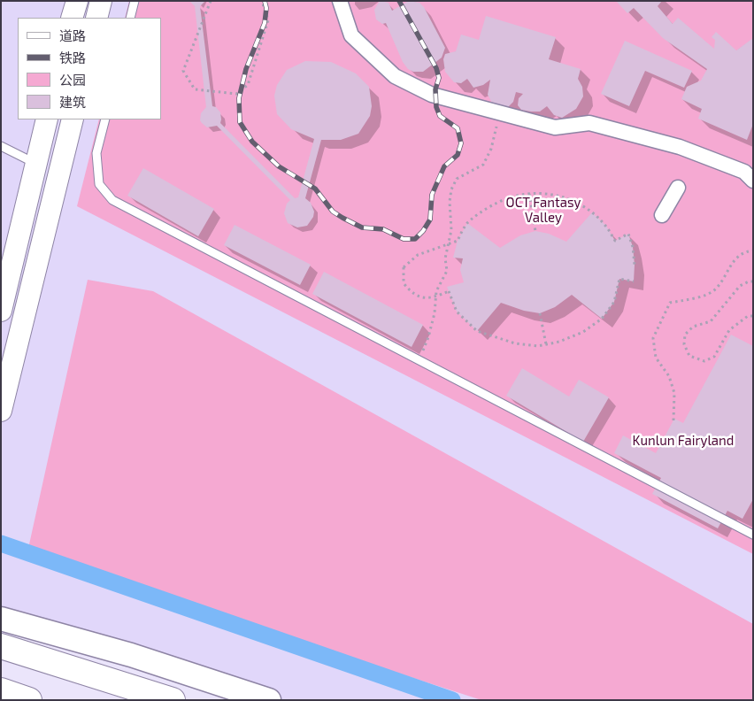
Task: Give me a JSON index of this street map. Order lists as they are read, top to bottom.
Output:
{
  "parks": ["OCT Fantasy Valley", "Kunlun Fairyland"],
  "legend": [
    "道路",
    "铁路",
    "公园",
    "建筑"
  ]
}
